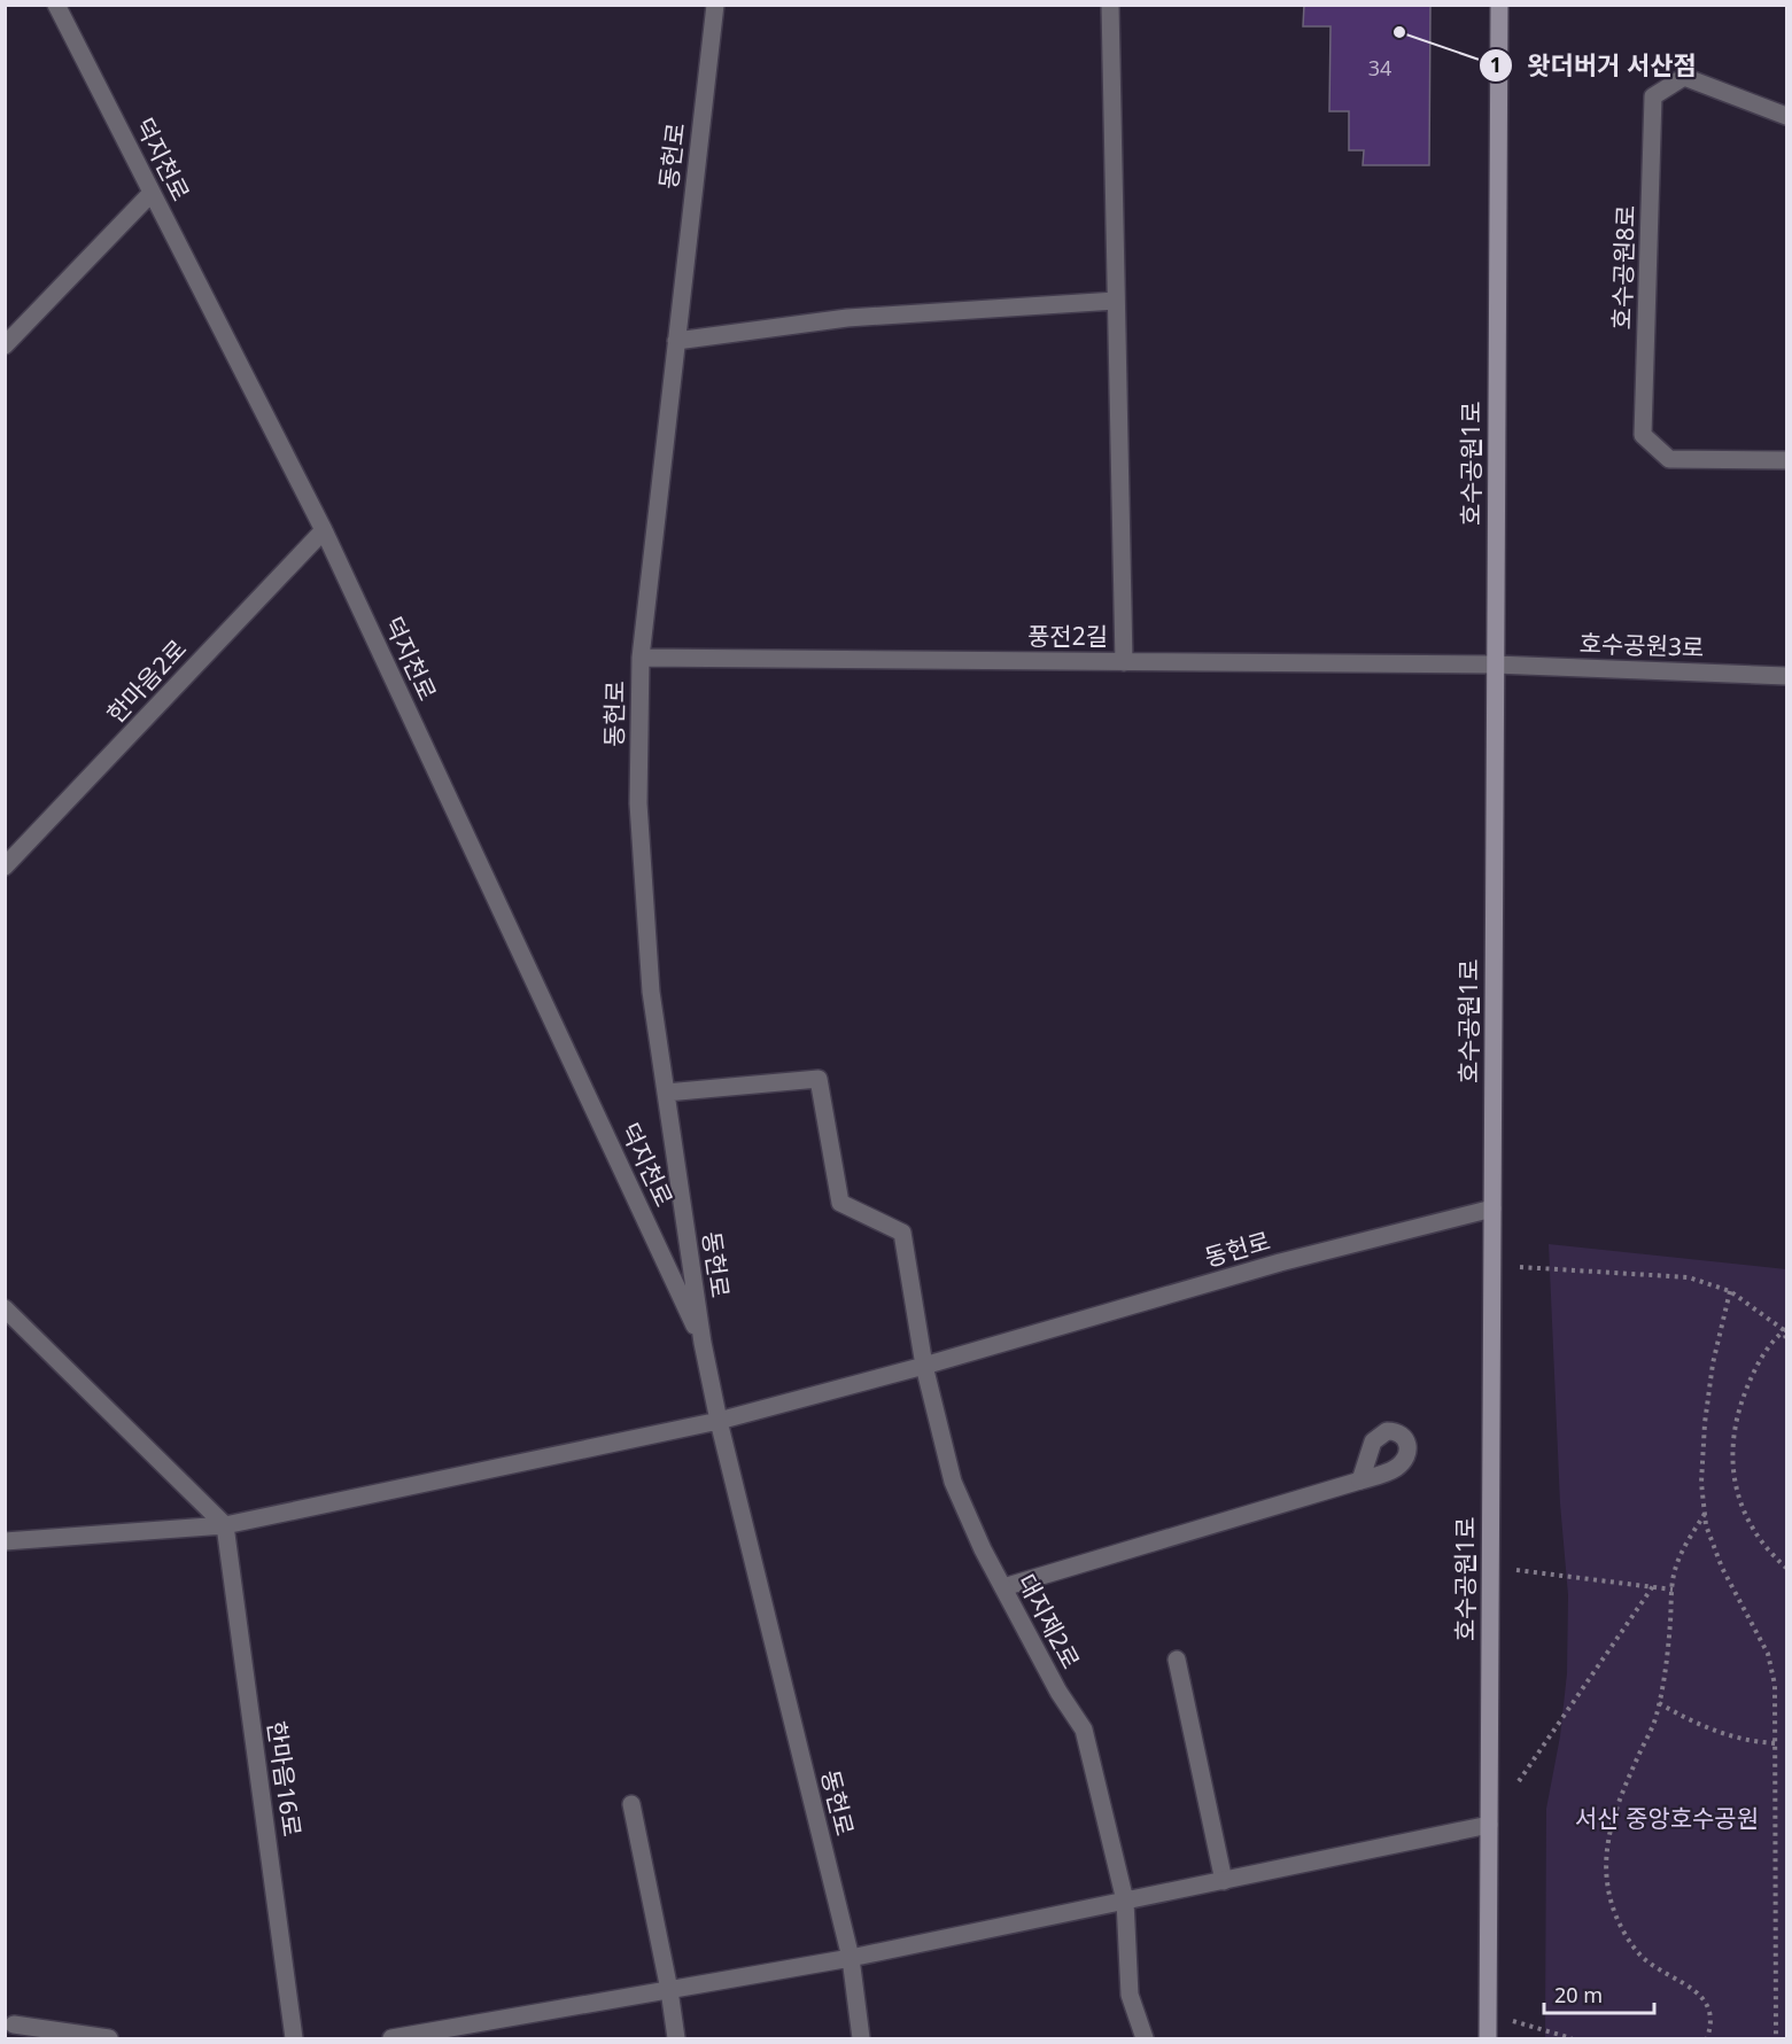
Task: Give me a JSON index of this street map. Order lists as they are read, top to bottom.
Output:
{
  "streets": {
    "main road": ["호수공원1로"],
    "street": [
      "동헌로",
      "덕지천로",
      "호수공원8로",
      "풍전2길",
      "호수공원3로",
      "한마음2로",
      "대지제2로",
      "한마음16로"
    ]
  },
  "crossings": [
    ["동헌로", "덕지천로"],
    ["동헌로", "호수공원1로"],
    ["동헌로", "풍전2길"],
    ["동헌로", "대지제2로"],
    ["덕지천로", "한마음2로"],
    ["호수공원1로", "풍전2길"],
    ["호수공원1로", "호수공원3로"],
    ["풍전2길", "호수공원3로"]
  ],
  "parks": ["서산 중앙호수공원"],
  "places": ["왓더버거 서산점"],
  "house_numbers": ["34"],
  "scale_bar": "20 m"
}
